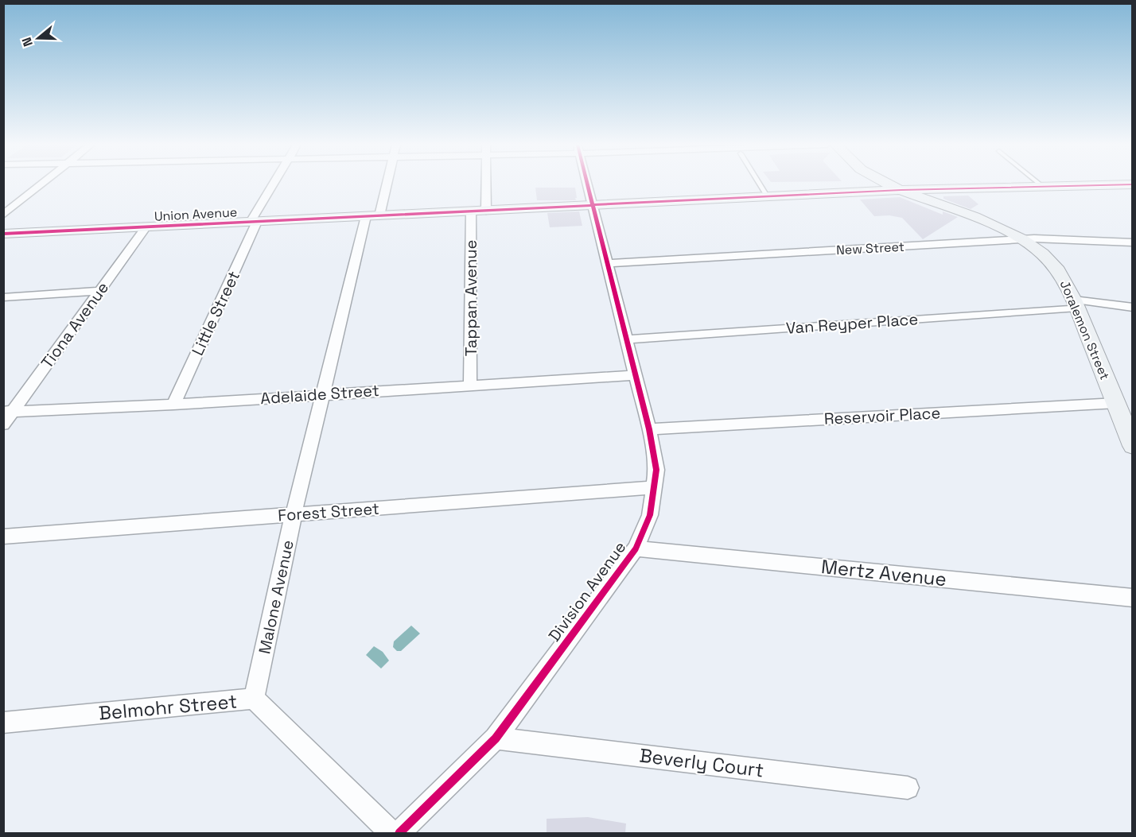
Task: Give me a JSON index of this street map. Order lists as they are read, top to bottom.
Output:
{
  "streets": {
    "street": [
      "Union Avenue",
      "New Street",
      "Tappan Avenue",
      "Little Street",
      "Van Reyper Place",
      "Tiona Avenue",
      "Joralemon Street",
      "Adelaide Street",
      "Reservoir Place",
      "Forest Street",
      "Mertz Avenue",
      "Division Avenue",
      "Malone Avenue",
      "Belmohr Street",
      "Beverly Court"
    ]
  },
  "crossings": [
    ["Union Avenue", "Tappan Avenue"],
    ["Union Avenue", "Little Street"],
    ["Union Avenue", "Tiona Avenue"],
    ["Union Avenue", "Joralemon Street"],
    ["Union Avenue", "Division Avenue"],
    ["Union Avenue", "Malone Avenue"],
    ["New Street", "Joralemon Street"],
    ["New Street", "Division Avenue"],
    ["Tappan Avenue", "Adelaide Street"],
    ["Little Street", "Adelaide Street"],
    ["Van Reyper Place", "Joralemon Street"],
    ["Van Reyper Place", "Division Avenue"],
    ["Tiona Avenue", "Adelaide Street"],
    ["Joralemon Street", "Reservoir Place"],
    ["Adelaide Street", "Division Avenue"],
    ["Adelaide Street", "Malone Avenue"],
    ["Reservoir Place", "Division Avenue"],
    ["Forest Street", "Division Avenue"],
    ["Forest Street", "Malone Avenue"],
    ["Mertz Avenue", "Division Avenue"],
    ["Division Avenue", "Beverly Court"],
    ["Malone Avenue", "Belmohr Street"]
  ],
  "north": "left"
}
